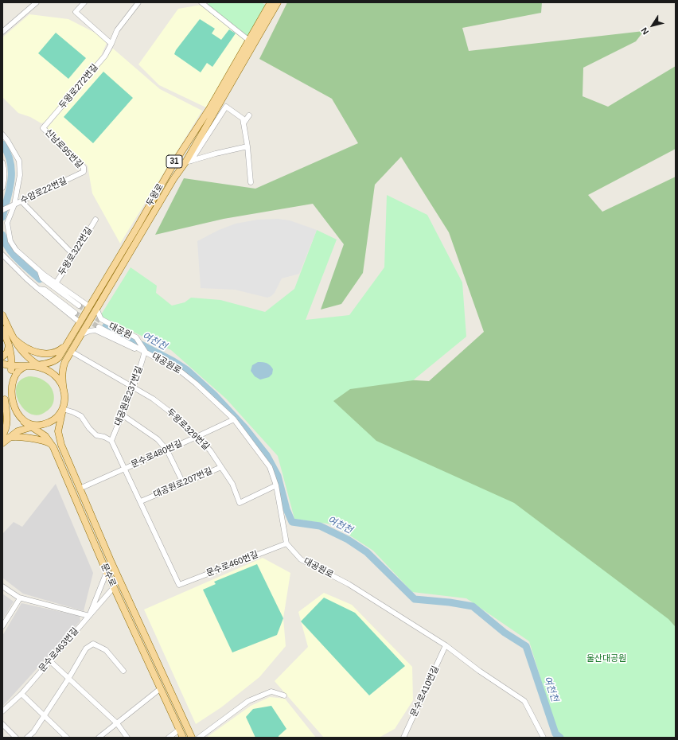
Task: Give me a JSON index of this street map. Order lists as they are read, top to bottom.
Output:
{
  "streets": {
    "main road": ["31", "두왕로", "문수로"],
    "street": [
      "두왕로272번길",
      "신남로95번길",
      "수암로22번길",
      "두왕로322번길",
      "대공원로",
      "대공원로237번길",
      "두왕로329번길",
      "문수로480번길",
      "대공원로207번길",
      "문수로460번길",
      "문수로463번길",
      "문수로410번길"
    ]
  },
  "crossings": [
    ["두왕로272번길", "신남로95번길"],
    ["신남로95번길", "수암로22번길"],
    ["수암로22번길", "두왕로322번길"],
    ["두왕로", "두왕로322번길"],
    ["두왕로", "문수로"],
    ["대공원로", "대공원로237번길"],
    ["대공원로", "문수로480번길"],
    ["대공원로", "대공원로207번길"],
    ["대공원로", "문수로460번길"],
    ["대공원로", "문수로410번길"],
    ["대공원로237번길", "두왕로329번길"],
    ["두왕로329번길", "문수로480번길"],
    ["두왕로329번길", "대공원로207번길"],
    ["문수로480번길", "문수로"],
    ["대공원로207번길", "문수로460번길"],
    ["문수로", "문수로463번길"]
  ],
  "water": ["여천천"],
  "parks": ["울산대공원"],
  "north": "bottom left"
}
